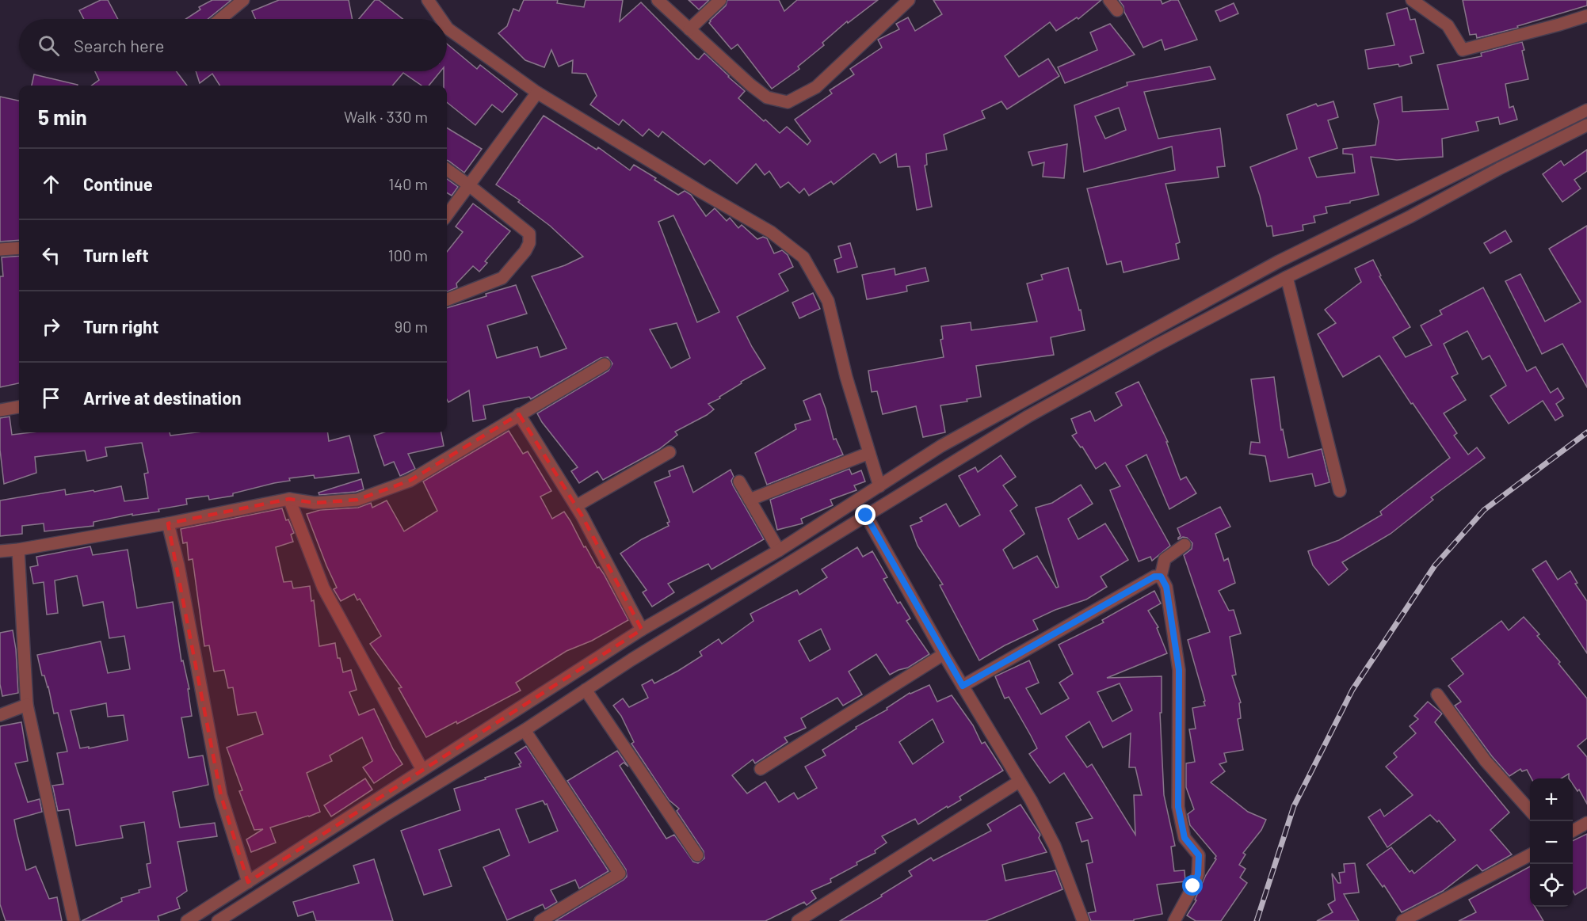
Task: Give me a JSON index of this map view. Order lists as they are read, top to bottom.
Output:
{
  "page": {
    "search": "Search here",
    "heading": ["5 min", "Walk · 330 m"],
    "list": [
      ["Continue", "140 m"],
      ["Turn left", "100 m"],
      ["Turn right", "90 m"],
      "Arrive at destination"
    ],
    "map_buttons": ["+", "−"]
  }
}
